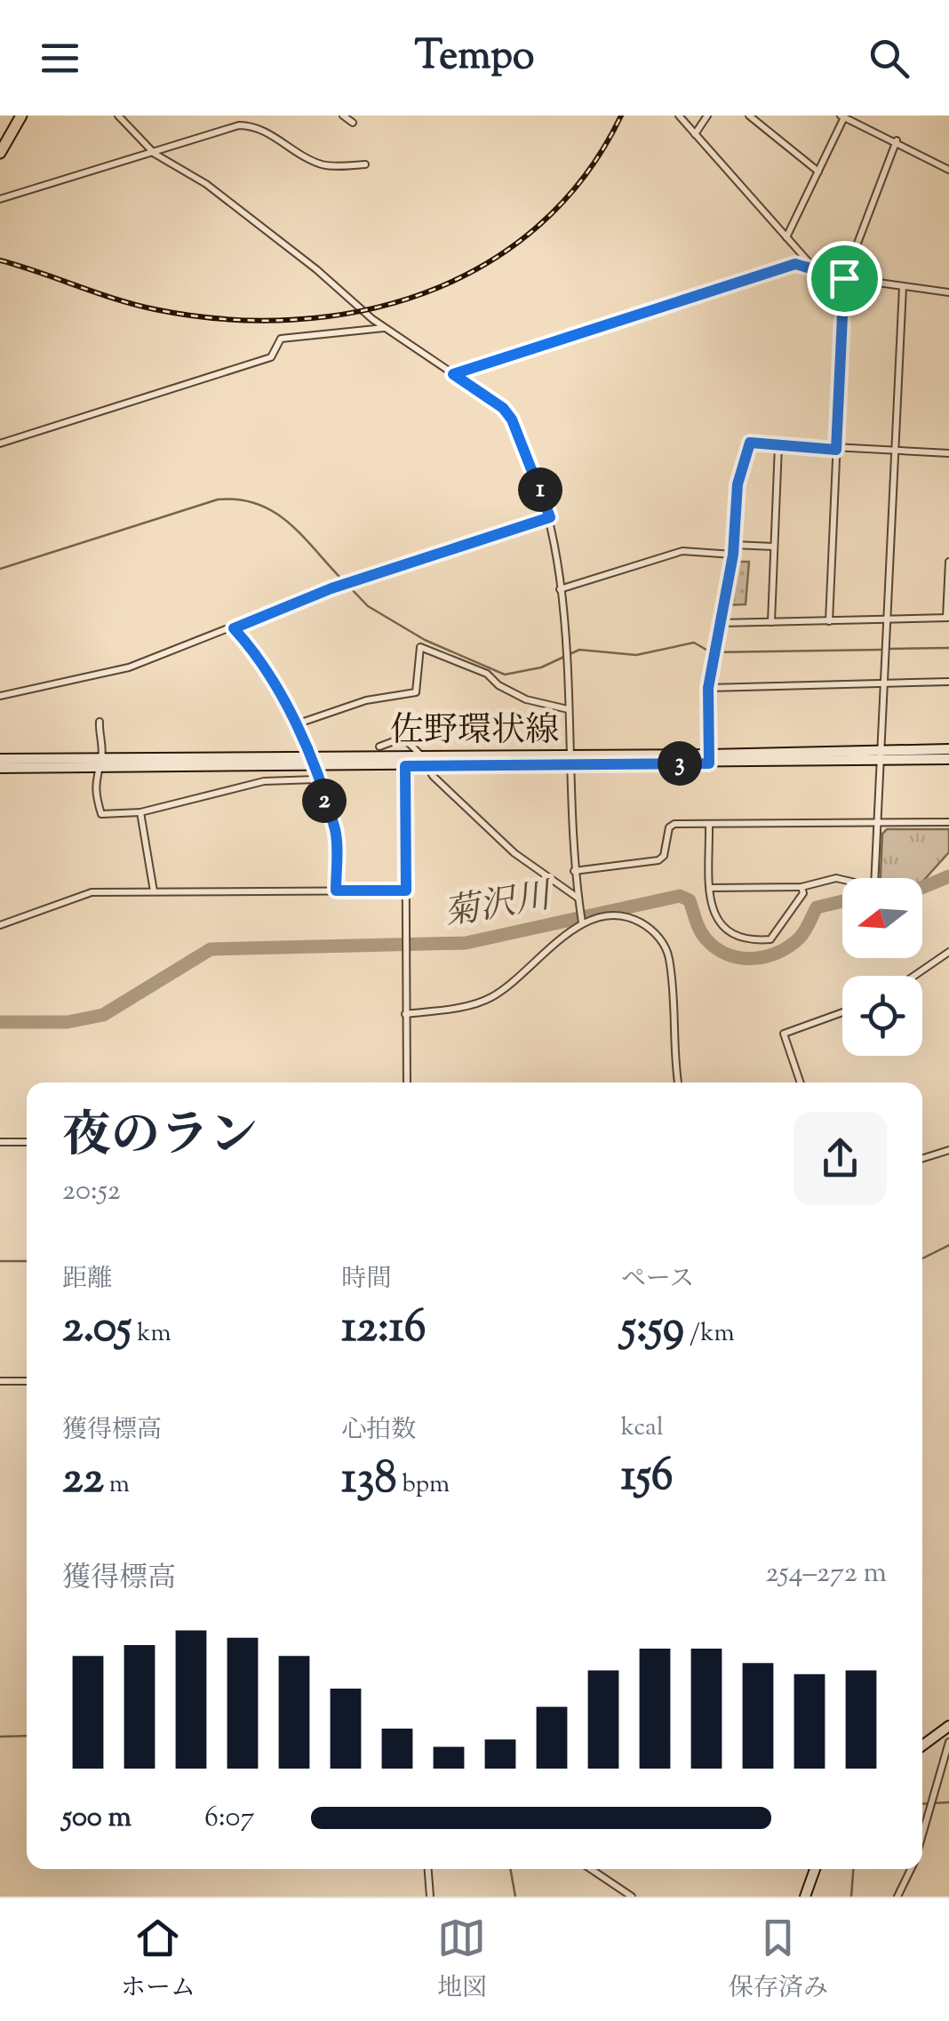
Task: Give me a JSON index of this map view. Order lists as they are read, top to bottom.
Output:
{
  "streets": {
    "main road": ["佐野環状線"]
  },
  "water": ["菊沢川"],
  "north": "left",
  "page": {
    "header": "Tempo",
    "pins": ["1", "3", "2"],
    "heading": ["夜のラン", "20:52"],
    "stats": [
      ["距離", "2.05 km"],
      ["時間", "12:16"],
      ["ペース", "5:59 /km"],
      ["獲得標高", "22 m"],
      ["心拍数", "138 bpm"],
      ["kcal", "156"]
    ],
    "chart": ["獲得標高", "254–272 m"],
    "list": [
      {
        "name": "500 m",
        "note": "6:07"
      }
    ],
    "tabs": ["ホーム", "地図", "保存済み"]
  }
}
